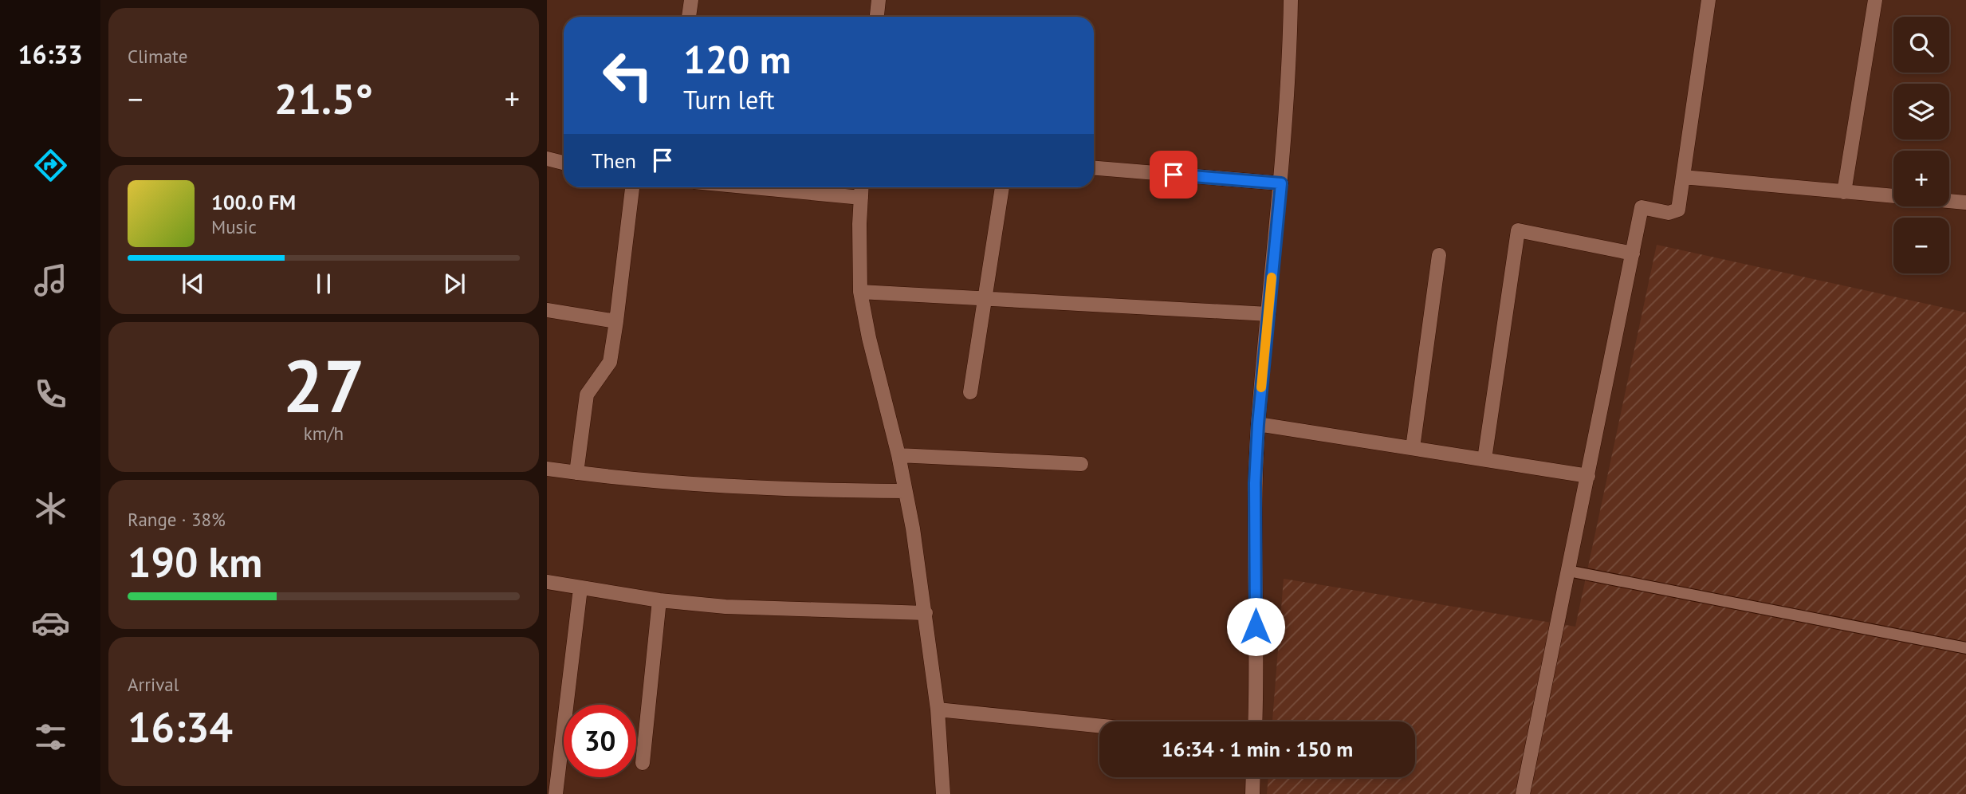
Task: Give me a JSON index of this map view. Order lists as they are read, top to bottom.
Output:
{
  "page": {
    "tabs": "16:33",
    "tile": [
      "Climate",
      ["27", "km/h"],
      ["Range · 38%", "190 km"],
      ["Arrival", "16:34"]
    ],
    "map_buttons": ["+", "−"],
    "turn": ["120 m", "Turn left"],
    "heat": ["−", "21.5°", "+"],
    "then": "Then",
    "song": ["100.0 FM", "Music"],
    "limit": "30",
    "trip": "16:34 · 1 min · 150 m"
  }
}
